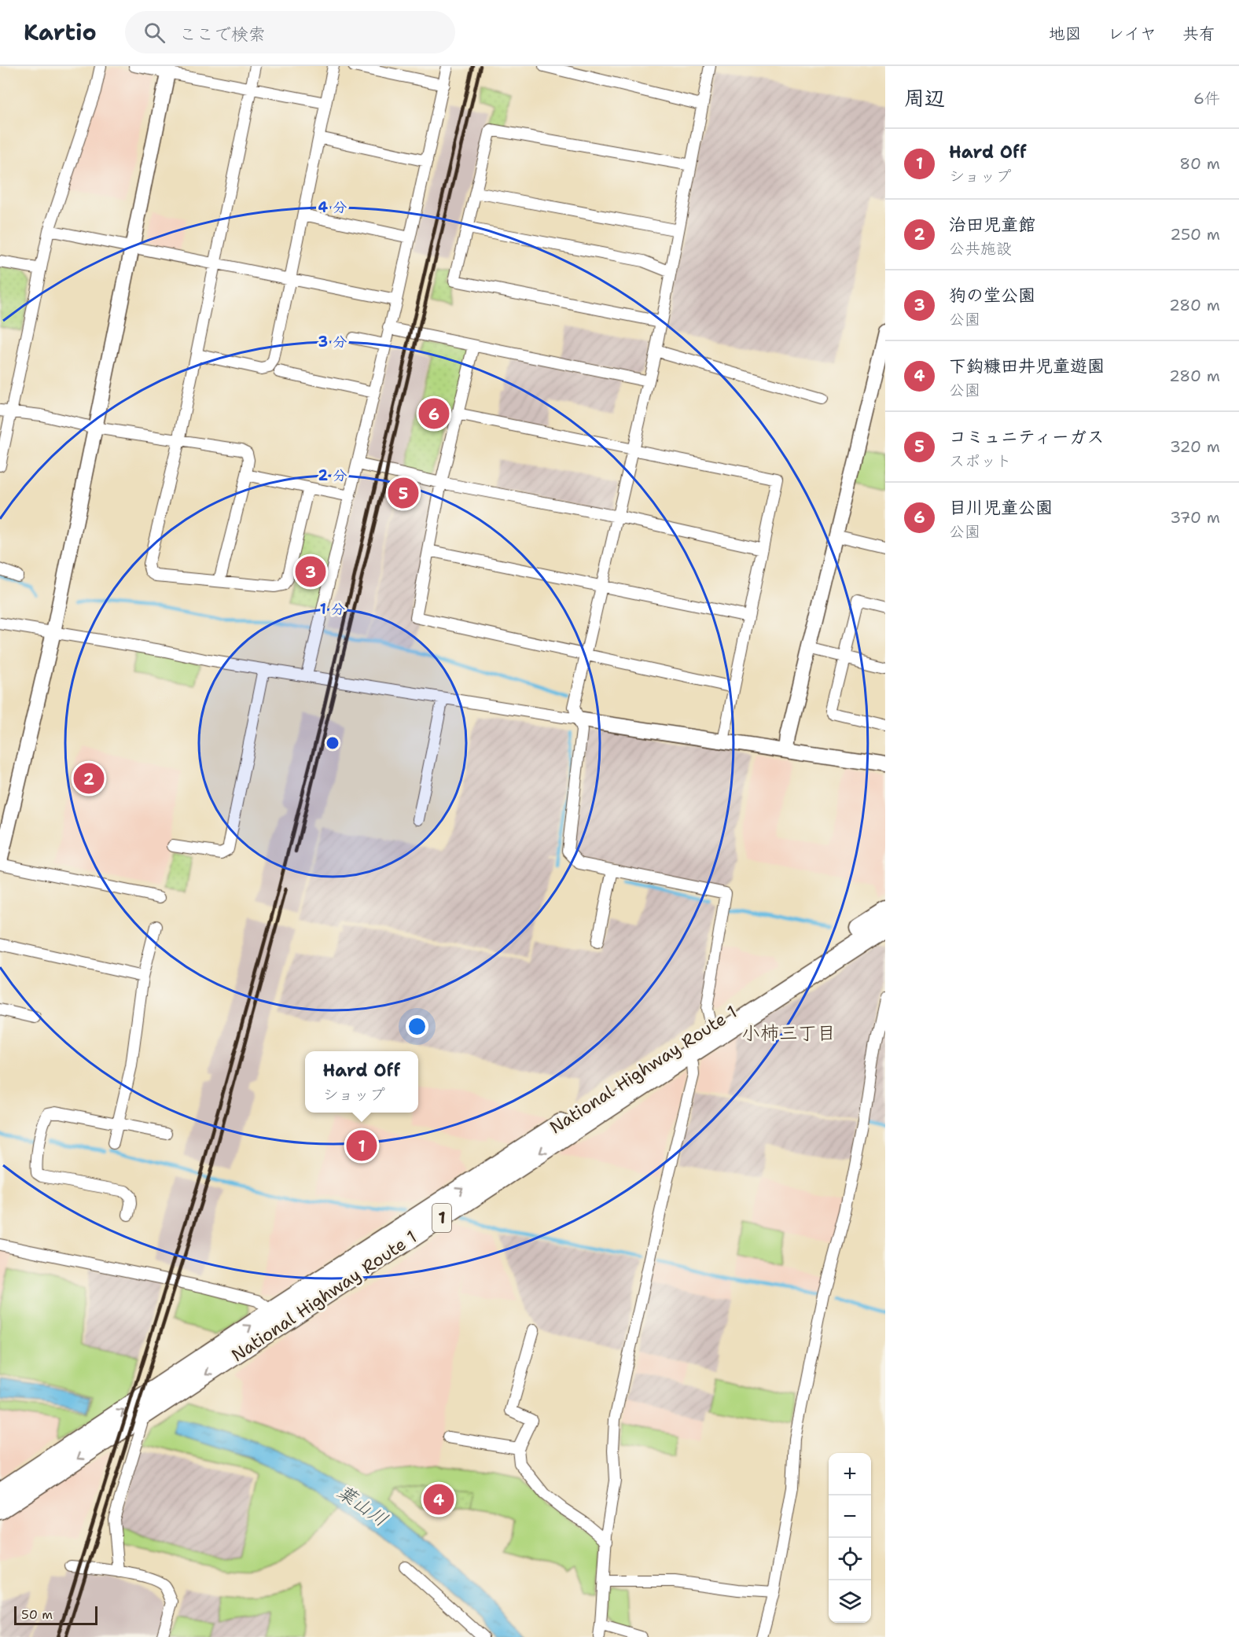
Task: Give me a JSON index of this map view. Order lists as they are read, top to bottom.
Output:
{
  "streets": {
    "highway": ["National Highway Route 1", "1"]
  },
  "districts": ["小柿三丁目"],
  "water": ["葉山川"],
  "scale_bar": "50 m",
  "page": {
    "header": "Kartio",
    "search": "ここで検索",
    "nav": ["地図", "レイヤ", "共有"],
    "heading": ["周辺", "6件"],
    "list": [
      {
        "mark": "1",
        "name": "Hard Off",
        "note": "ショップ",
        "value": "80 m"
      },
      {
        "mark": "2",
        "name": "治田児童館",
        "note": "公共施設",
        "value": "250 m"
      },
      {
        "mark": "3",
        "name": "狗の堂公園",
        "note": "公園",
        "value": "280 m"
      },
      {
        "mark": "4",
        "name": "下鈎糠田井児童遊園",
        "note": "公園",
        "value": "280 m"
      },
      {
        "mark": "5",
        "name": "コミュニティーガス",
        "note": "スポット",
        "value": "320 m"
      },
      {
        "mark": "6",
        "name": "目川児童公園",
        "note": "公園",
        "value": "370 m"
      }
    ],
    "pins": [
      "6",
      "5",
      "3",
      "2",
      "1",
      "4"
    ],
    "popup": ["Hard Off", "ショップ"],
    "map_buttons": ["+", "−"],
    "scale": "50 m"
  },
  "rings": [
    "4 分",
    "3 分",
    "2 分",
    "1 分"
  ]
}
